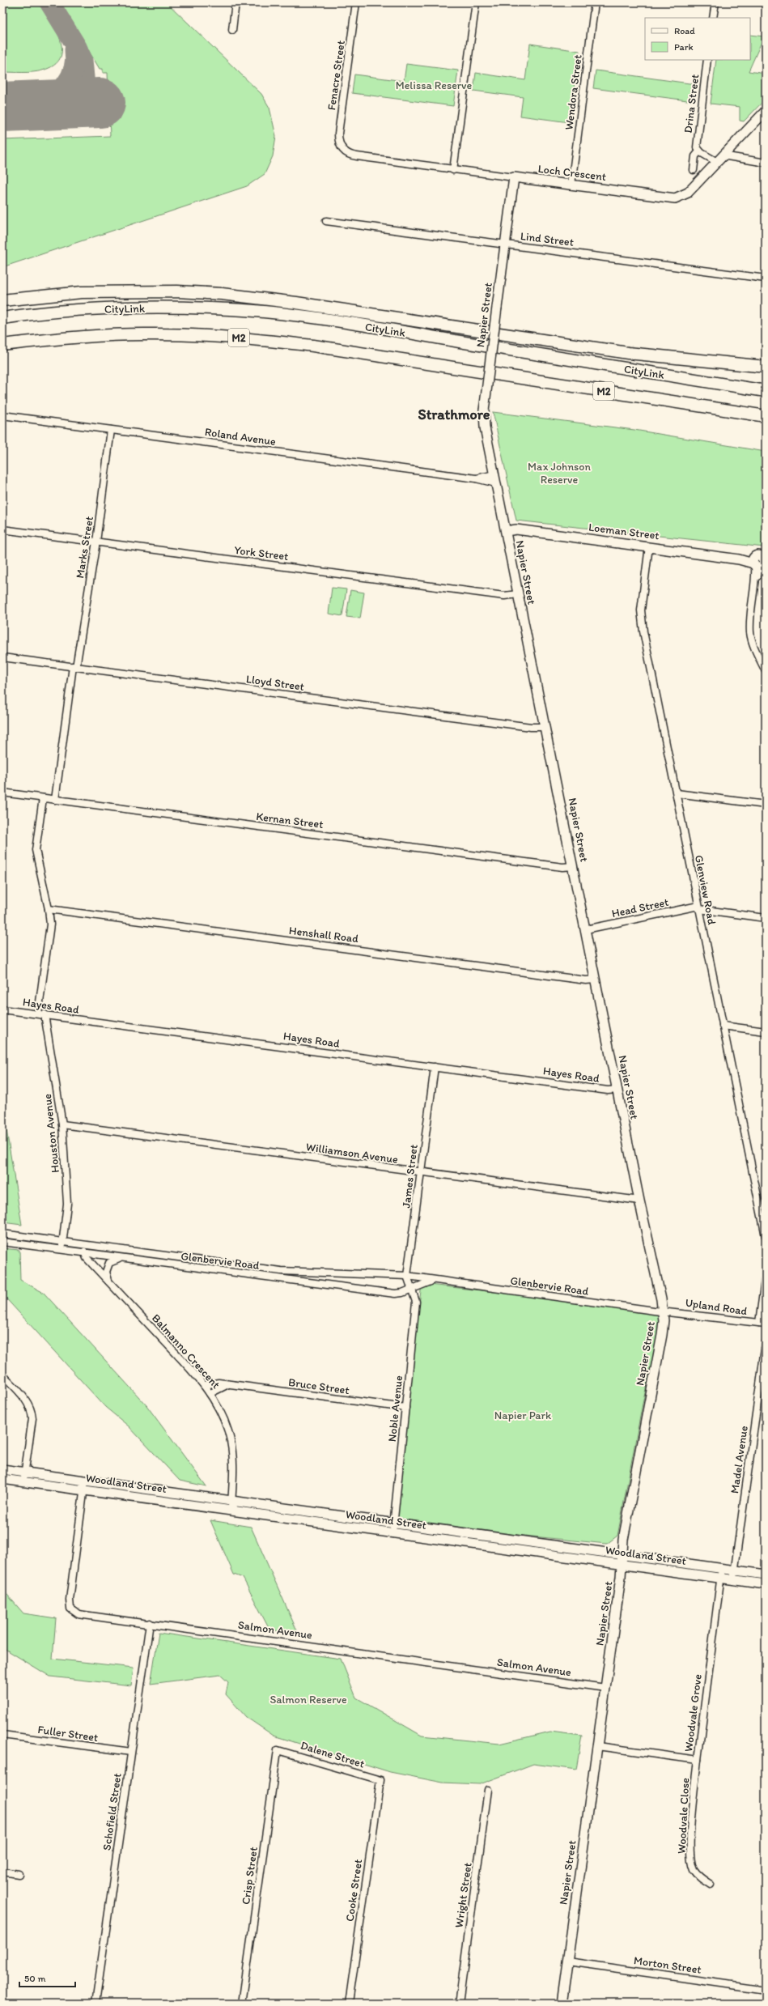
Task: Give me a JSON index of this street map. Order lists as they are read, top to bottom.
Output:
{
  "streets": {
    "highway": ["CityLink", "M2"],
    "street": [
      "Fenacre Street",
      "Wendora Street",
      "Drina Street",
      "Loch Crescent",
      "Lind Street",
      "Napier Street",
      "Roland Avenue",
      "Loeman Street",
      "Marks Street",
      "York Street",
      "Lloyd Street",
      "Kernan Street",
      "Glenview Road",
      "Head Street",
      "Henshall Road",
      "Hayes Road",
      "Houston Avenue",
      "Williamson Avenue",
      "James Street",
      "Glenbervie Road",
      "Upland Road",
      "Balmanno Crescent",
      "Bruce Street",
      "Noble Avenue",
      "Madel Avenue",
      "Woodland Street",
      "Salmon Avenue",
      "Woodvale Grove",
      "Fuller Street",
      "Dalene Street",
      "Schofield Street",
      "Woodvale Close",
      "Crisp Street",
      "Cooke Street",
      "Wright Street",
      "Morton Street"
    ]
  },
  "crossings": [
    ["Fenacre Street", "Loch Crescent"],
    ["Wendora Street", "Loch Crescent"],
    ["Loch Crescent", "Napier Street"],
    ["Lind Street", "Napier Street"],
    ["Napier Street", "Roland Avenue"],
    ["Napier Street", "Loeman Street"],
    ["Napier Street", "York Street"],
    ["Napier Street", "Lloyd Street"],
    ["Napier Street", "Kernan Street"],
    ["Napier Street", "Head Street"],
    ["Napier Street", "Henshall Road"],
    ["Napier Street", "Hayes Road"],
    ["Napier Street", "Williamson Avenue"],
    ["Napier Street", "Glenbervie Road"],
    ["Napier Street", "Upland Road"],
    ["Napier Street", "Woodland Street"],
    ["Napier Street", "Salmon Avenue"],
    ["Napier Street", "Woodvale Grove"],
    ["Napier Street", "Morton Street"],
    ["Roland Avenue", "Marks Street"],
    ["Loeman Street", "Glenview Road"],
    ["Marks Street", "York Street"],
    ["Marks Street", "Lloyd Street"],
    ["Marks Street", "Kernan Street"],
    ["Kernan Street", "Houston Avenue"],
    ["Glenview Road", "Head Street"],
    ["Henshall Road", "Houston Avenue"],
    ["Hayes Road", "Houston Avenue"],
    ["Hayes Road", "James Street"],
    ["Houston Avenue", "Williamson Avenue"],
    ["Houston Avenue", "Glenbervie Road"],
    ["Williamson Avenue", "James Street"],
    ["James Street", "Glenbervie Road"],
    ["James Street", "Noble Avenue"],
    ["Glenbervie Road", "Upland Road"],
    ["Glenbervie Road", "Balmanno Crescent"],
    ["Glenbervie Road", "Noble Avenue"],
    ["Balmanno Crescent", "Bruce Street"],
    ["Balmanno Crescent", "Woodland Street"],
    ["Bruce Street", "Noble Avenue"],
    ["Noble Avenue", "Woodland Street"],
    ["Madel Avenue", "Woodland Street"],
    ["Woodland Street", "Salmon Avenue"],
    ["Woodland Street", "Woodvale Grove"],
    ["Salmon Avenue", "Schofield Street"],
    ["Woodvale Grove", "Woodvale Close"],
    ["Fuller Street", "Schofield Street"],
    ["Dalene Street", "Crisp Street"],
    ["Dalene Street", "Cooke Street"]
  ],
  "districts": ["Strathmore"],
  "parks": [
    "Melissa Reserve",
    "Max Johnson Reserve",
    "Napier Park",
    "Salmon Reserve"
  ],
  "legend": ["Road", "Park"],
  "scale_bar": "50 m"
}
